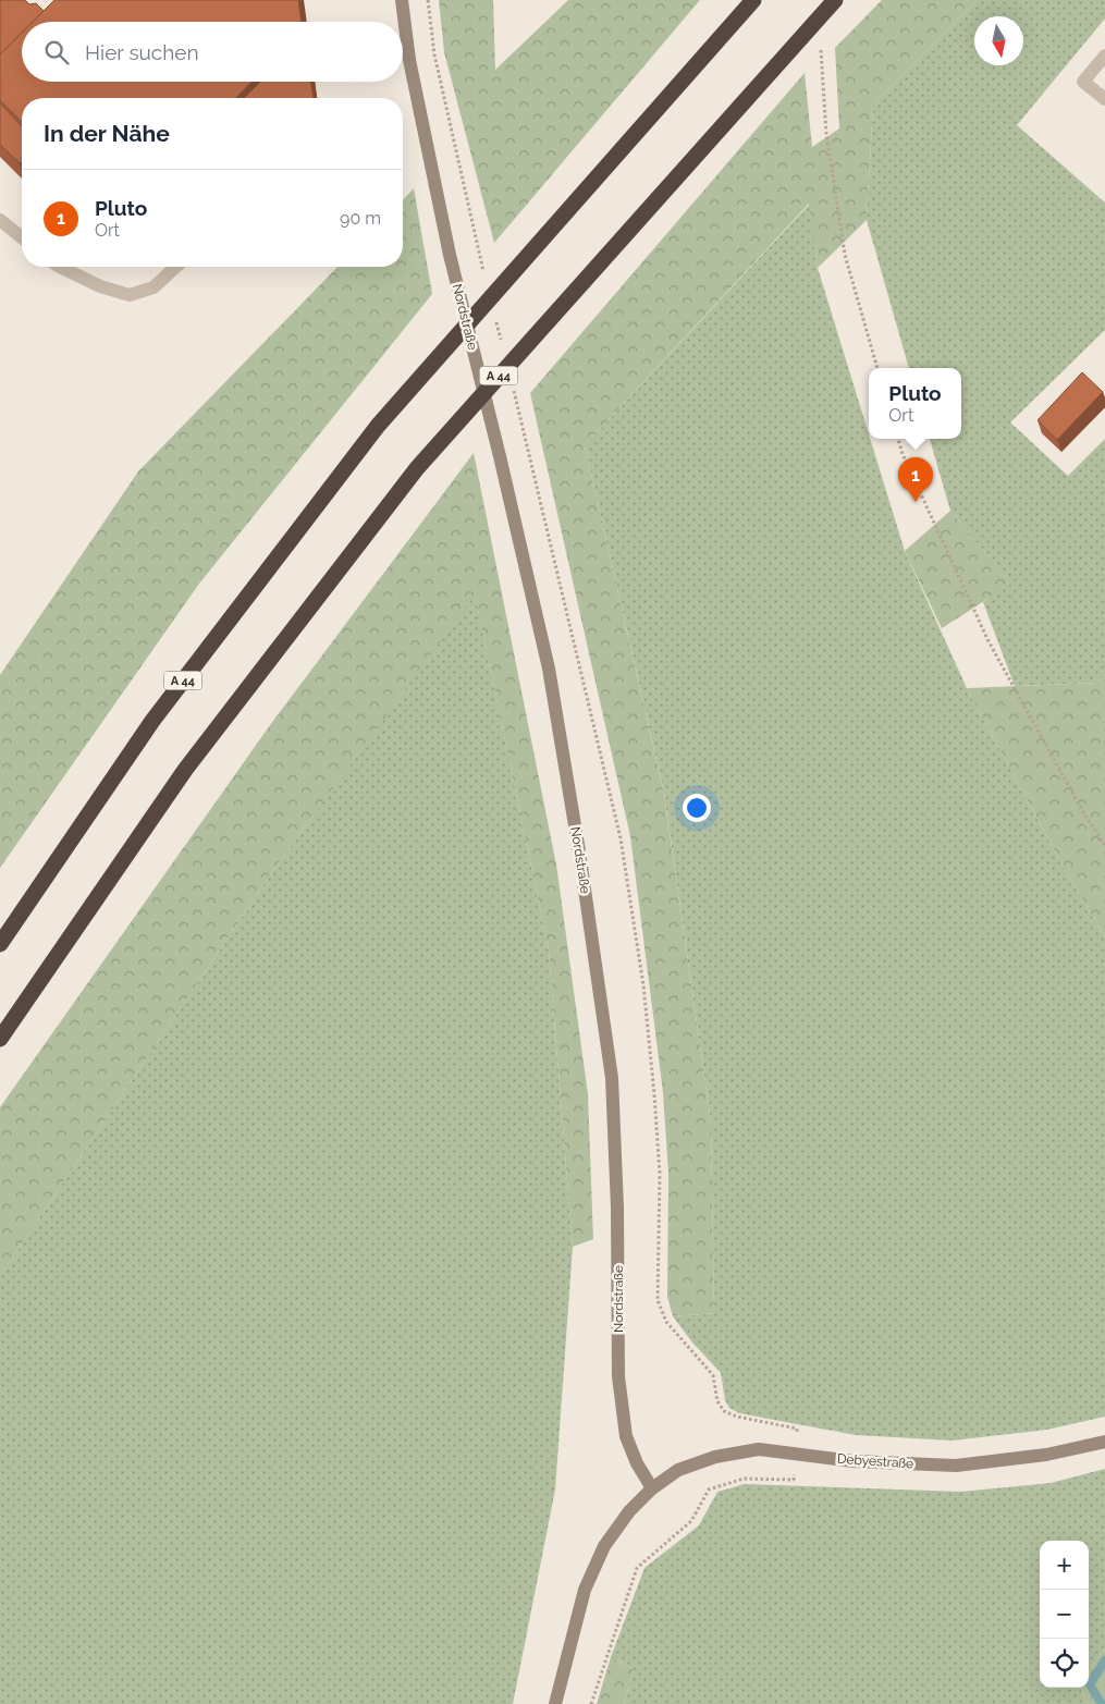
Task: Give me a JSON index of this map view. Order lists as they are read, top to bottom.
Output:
{
  "streets": {
    "highway": ["A 44"],
    "street": ["Nordstraße", "Debyestraße"]
  },
  "crossings": [
    ["Nordstraße", "Debyestraße"]
  ],
  "north": "bottom",
  "page": {
    "search": "Hier suchen",
    "heading": "In der Nähe",
    "list": [
      {
        "mark": "1",
        "name": "Pluto",
        "note": "Ort",
        "value": "90 m"
      }
    ],
    "popup": ["Pluto", "Ort"],
    "pins": "1",
    "map_buttons": ["+", "−"]
  }
}
